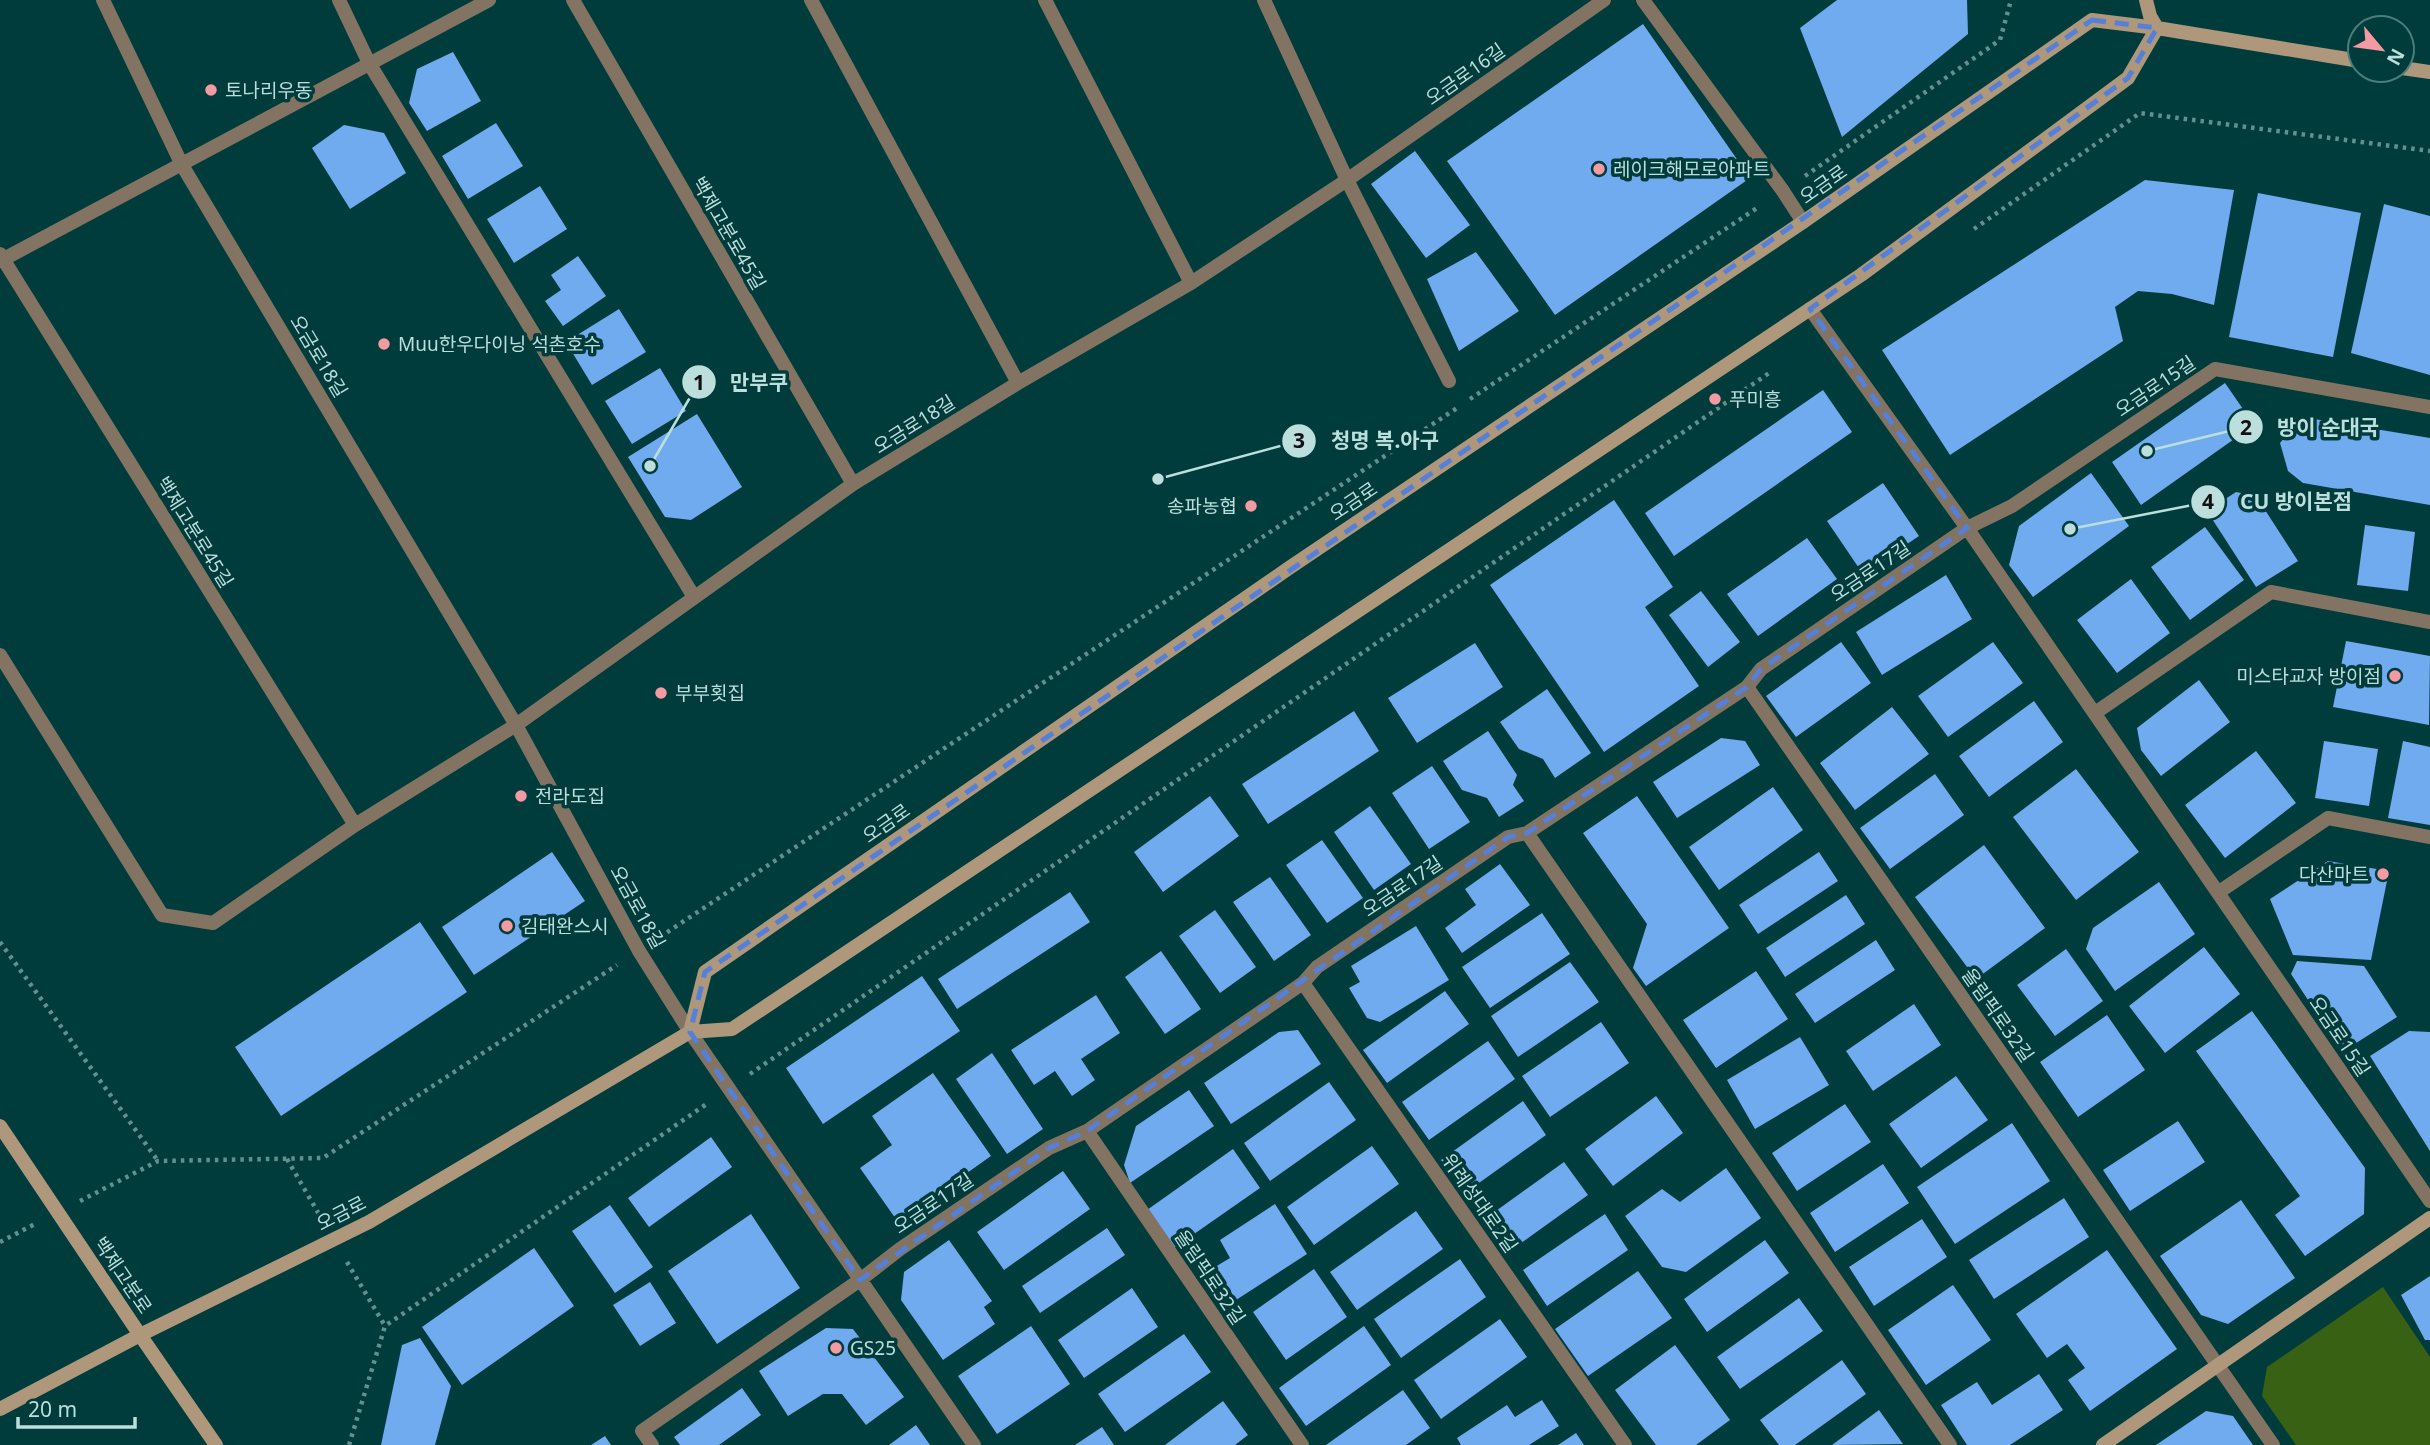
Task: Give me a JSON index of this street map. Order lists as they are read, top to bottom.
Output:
{
  "streets": {
    "main road": ["오금로", "백제고분로"],
    "street": [
      "오금로16길",
      "백제고분로45길",
      "오금로18길",
      "오금로15길",
      "오금로17길",
      "올림픽로32길",
      "위례성대로2길"
    ]
  },
  "crossings": [
    ["오금로16길", "오금로18길"],
    ["오금로", "오금로18길"],
    ["오금로", "오금로15길"],
    ["오금로", "백제고분로"],
    ["백제고분로45길", "오금로18길"],
    ["오금로15길", "오금로17길"],
    ["오금로17길", "올림픽로32길"],
    ["오금로17길", "위례성대로2길"]
  ],
  "places": [
    "토나리우동",
    "레이크해모로아파트",
    "Muu한우다이닝 석촌호수",
    "푸미흥",
    "방이 순대국",
    "만부쿠",
    "청명 복.아구",
    "송파농협",
    "CU 방이본점",
    "미스타교자 방이점",
    "부부횟집",
    "전라도집",
    "다산마트",
    "김태완스시",
    "GS25"
  ],
  "scale_bar": "20 m",
  "north": "bottom right"
}
